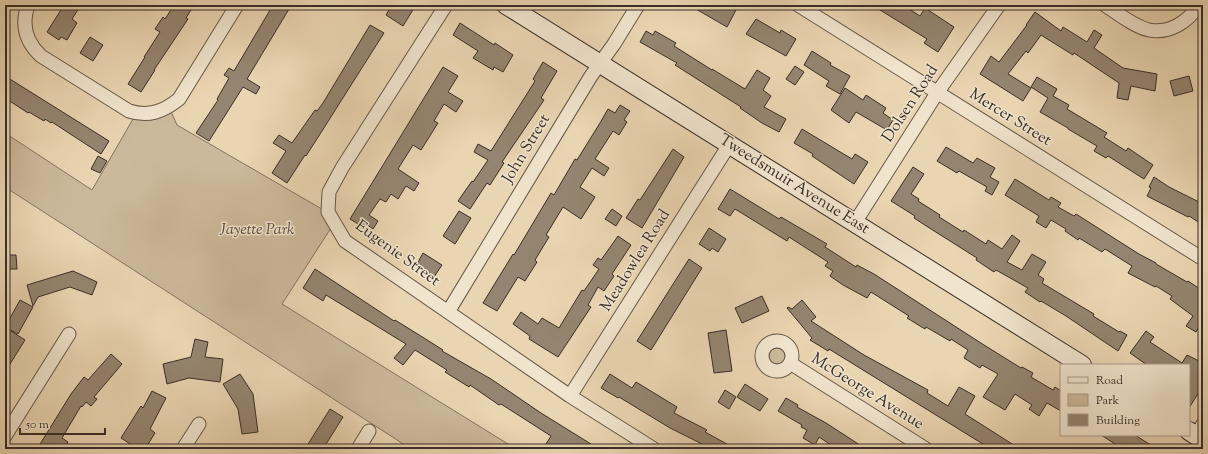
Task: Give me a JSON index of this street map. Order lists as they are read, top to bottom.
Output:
{
  "streets": {
    "street": [
      "Dolsen Road",
      "Mercer Street",
      "John Street",
      "Tweedsmuir Avenue East",
      "Eugenie Street",
      "Meadowlea Road",
      "McGeorge Avenue"
    ]
  },
  "crossings": [
    ["Dolsen Road", "Mercer Street"],
    ["Dolsen Road", "Tweedsmuir Avenue East"],
    ["John Street", "Tweedsmuir Avenue East"],
    ["John Street", "Eugenie Street"],
    ["Tweedsmuir Avenue East", "Meadowlea Road"],
    ["Eugenie Street", "Meadowlea Road"]
  ],
  "parks": ["Jayette Park"],
  "legend": ["Road", "Park", "Building"],
  "scale_bar": "50 m"
}
